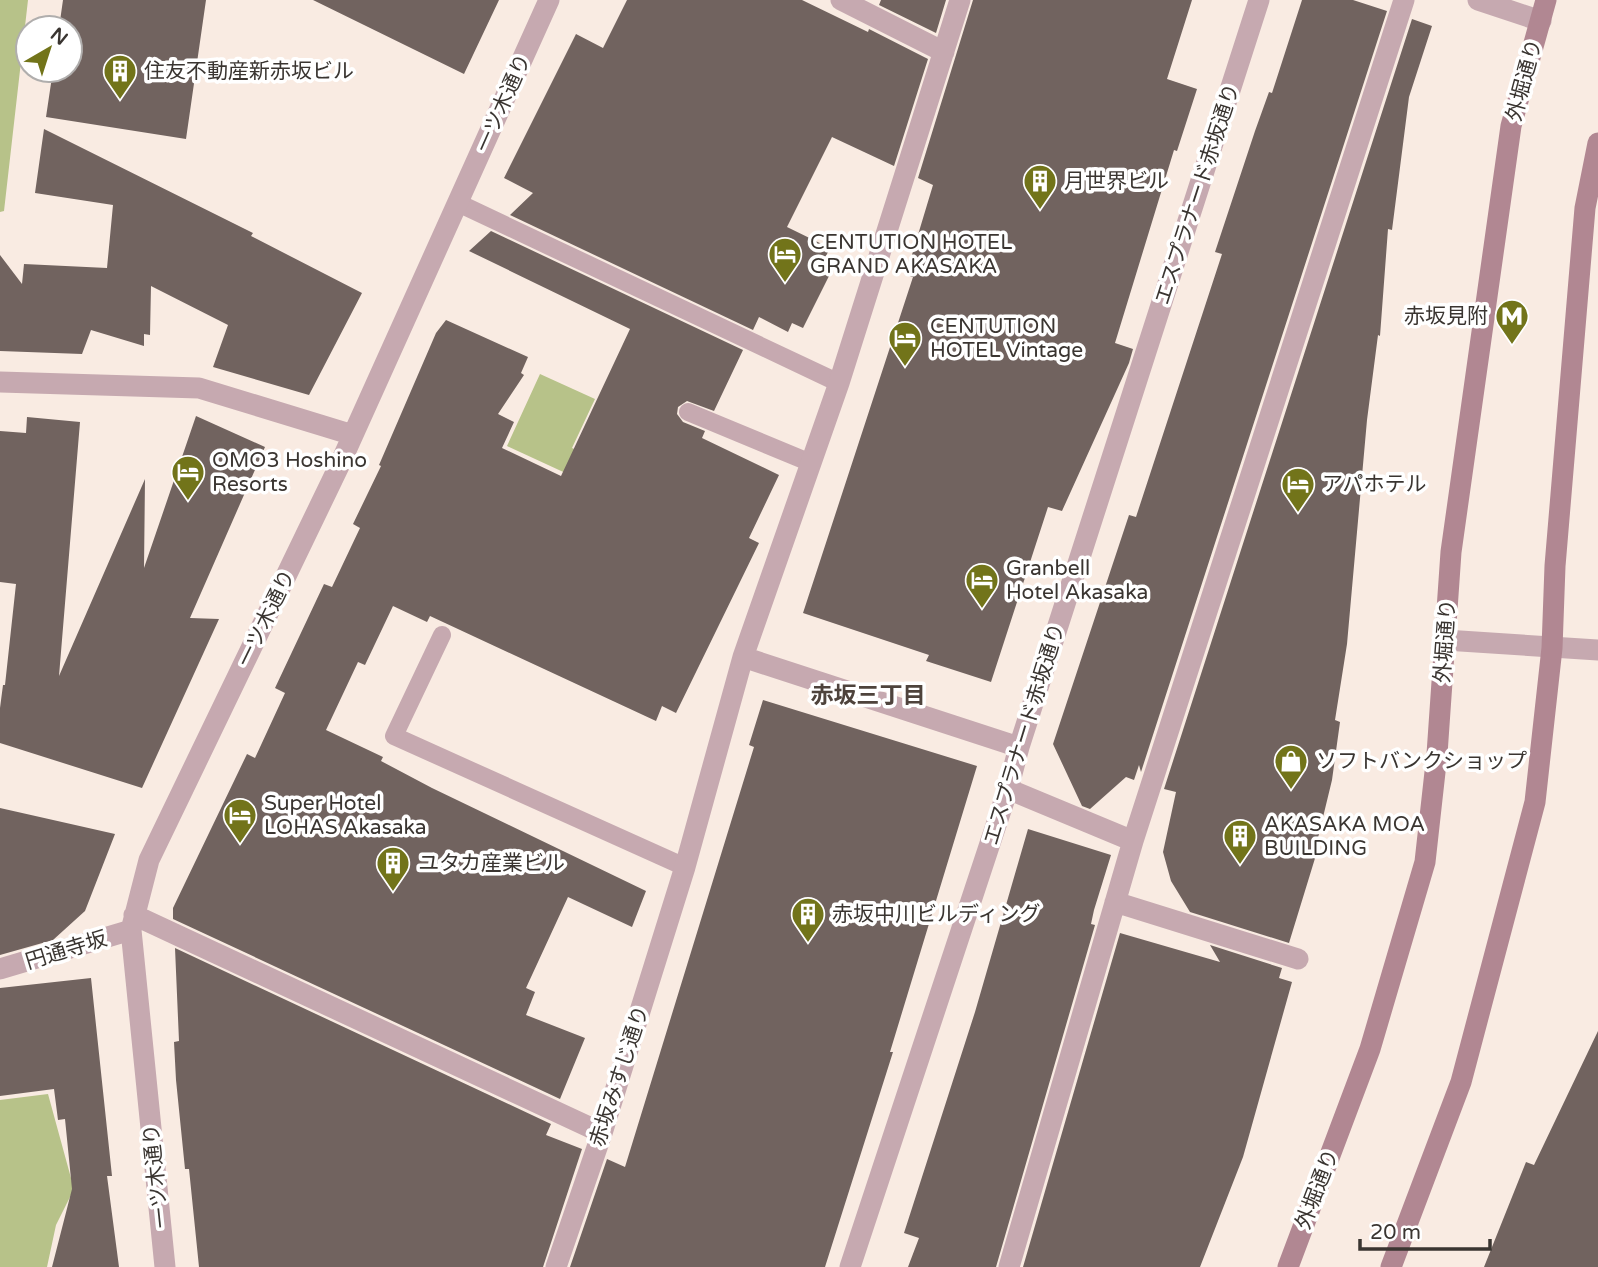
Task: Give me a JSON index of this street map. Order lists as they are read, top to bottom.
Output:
{
  "streets": {
    "main road": ["外堀通り"],
    "street": [
      "一ツ木通り",
      "エスプラナード赤坂通り",
      "円通寺坂",
      "赤坂みすじ通り"
    ]
  },
  "crossings": [
    ["一ツ木通り", "円通寺坂"]
  ],
  "districts": ["赤坂三丁目"],
  "places": {
    "building": [
      "住友不動産新赤坂ビル",
      "月世界ビル",
      "AKASAKA MOA BUILDING",
      "ユタカ産業ビル",
      "赤坂中川ビルディング"
    ],
    "hotel": [
      "CENTUTION HOTEL GRAND AKASAKA",
      "CENTUTION HOTEL Vintage",
      "OMO3 Hoshino Resorts",
      "アパホテル",
      "Granbell Hotel Akasaka",
      "Super Hotel LOHAS Akasaka"
    ],
    "metro station": ["赤坂見附"],
    "shop": ["ソフトバンクショップ"]
  },
  "scale_bar": "20 m",
  "north": "top right"
}
